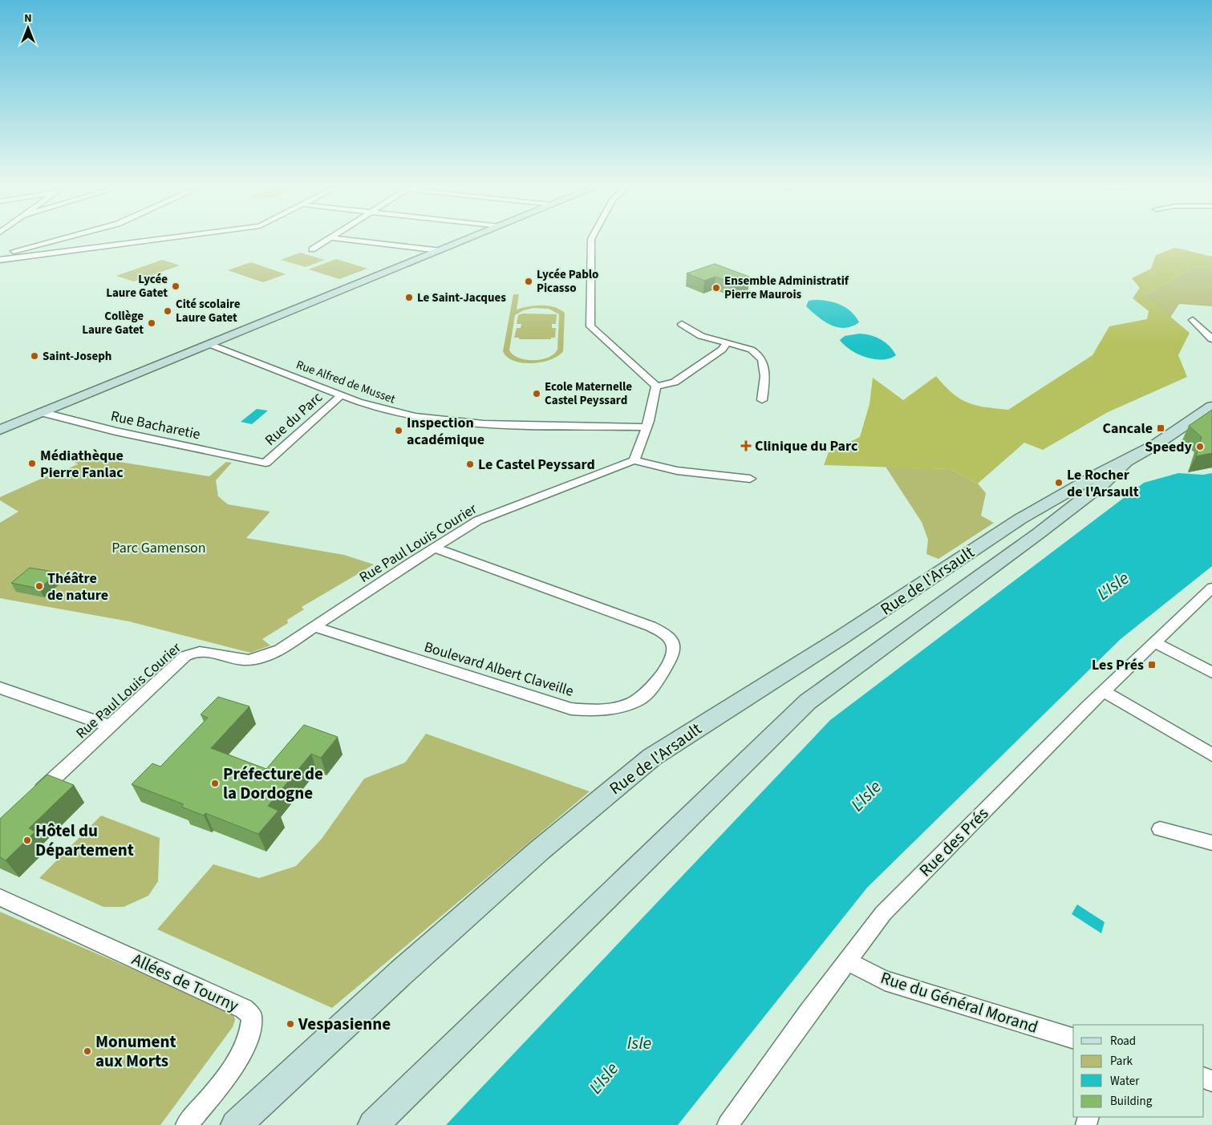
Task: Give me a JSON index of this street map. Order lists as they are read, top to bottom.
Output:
{
  "streets": {
    "main road": ["Rue de l'Arsault"],
    "street": [
      "Rue Alfred de Musset",
      "Rue du Parc",
      "Rue Bacharetie",
      "Rue Paul Louis Courier",
      "Boulevard Albert Claveille",
      "Rue des Prés",
      "Allées de Tourny",
      "Rue du Général Morand"
    ]
  },
  "crossings": [
    ["Rue Alfred de Musset", "Rue du Parc"],
    ["Rue du Parc", "Rue Bacharetie"],
    ["Rue Paul Louis Courier", "Boulevard Albert Claveille"],
    ["Rue des Prés", "Rue du Général Morand"]
  ],
  "water": ["L'Isle", "Isle"],
  "parks": ["Parc Gamenson"],
  "places": {
    "other": [
      "Lycée Pablo Picasso",
      "Lycée Laure Gatet",
      "Ensemble Administratif Pierre Maurois",
      "Le Saint-Jacques",
      "Cité scolaire Laure Gatet",
      "Collège Laure Gatet",
      "Saint-Joseph",
      "Ecole Maternelle Castel Peyssard",
      "Inspection académique",
      "Speedy",
      "Médiathèque Pierre Fanlac",
      "Le Castel Peyssard",
      "Le Rocher de l'Arsault",
      "Théâtre de nature",
      "Préfecture de la Dordogne",
      "Hôtel du Département",
      "Vespasienne",
      "Monument aux Morts"
    ],
    "transit": ["Cancale", "Les Prés"],
    "health": ["Clinique du Parc"]
  },
  "legend": [
    "Road",
    "Park",
    "Water",
    "Building"
  ],
  "north": "top"
}
